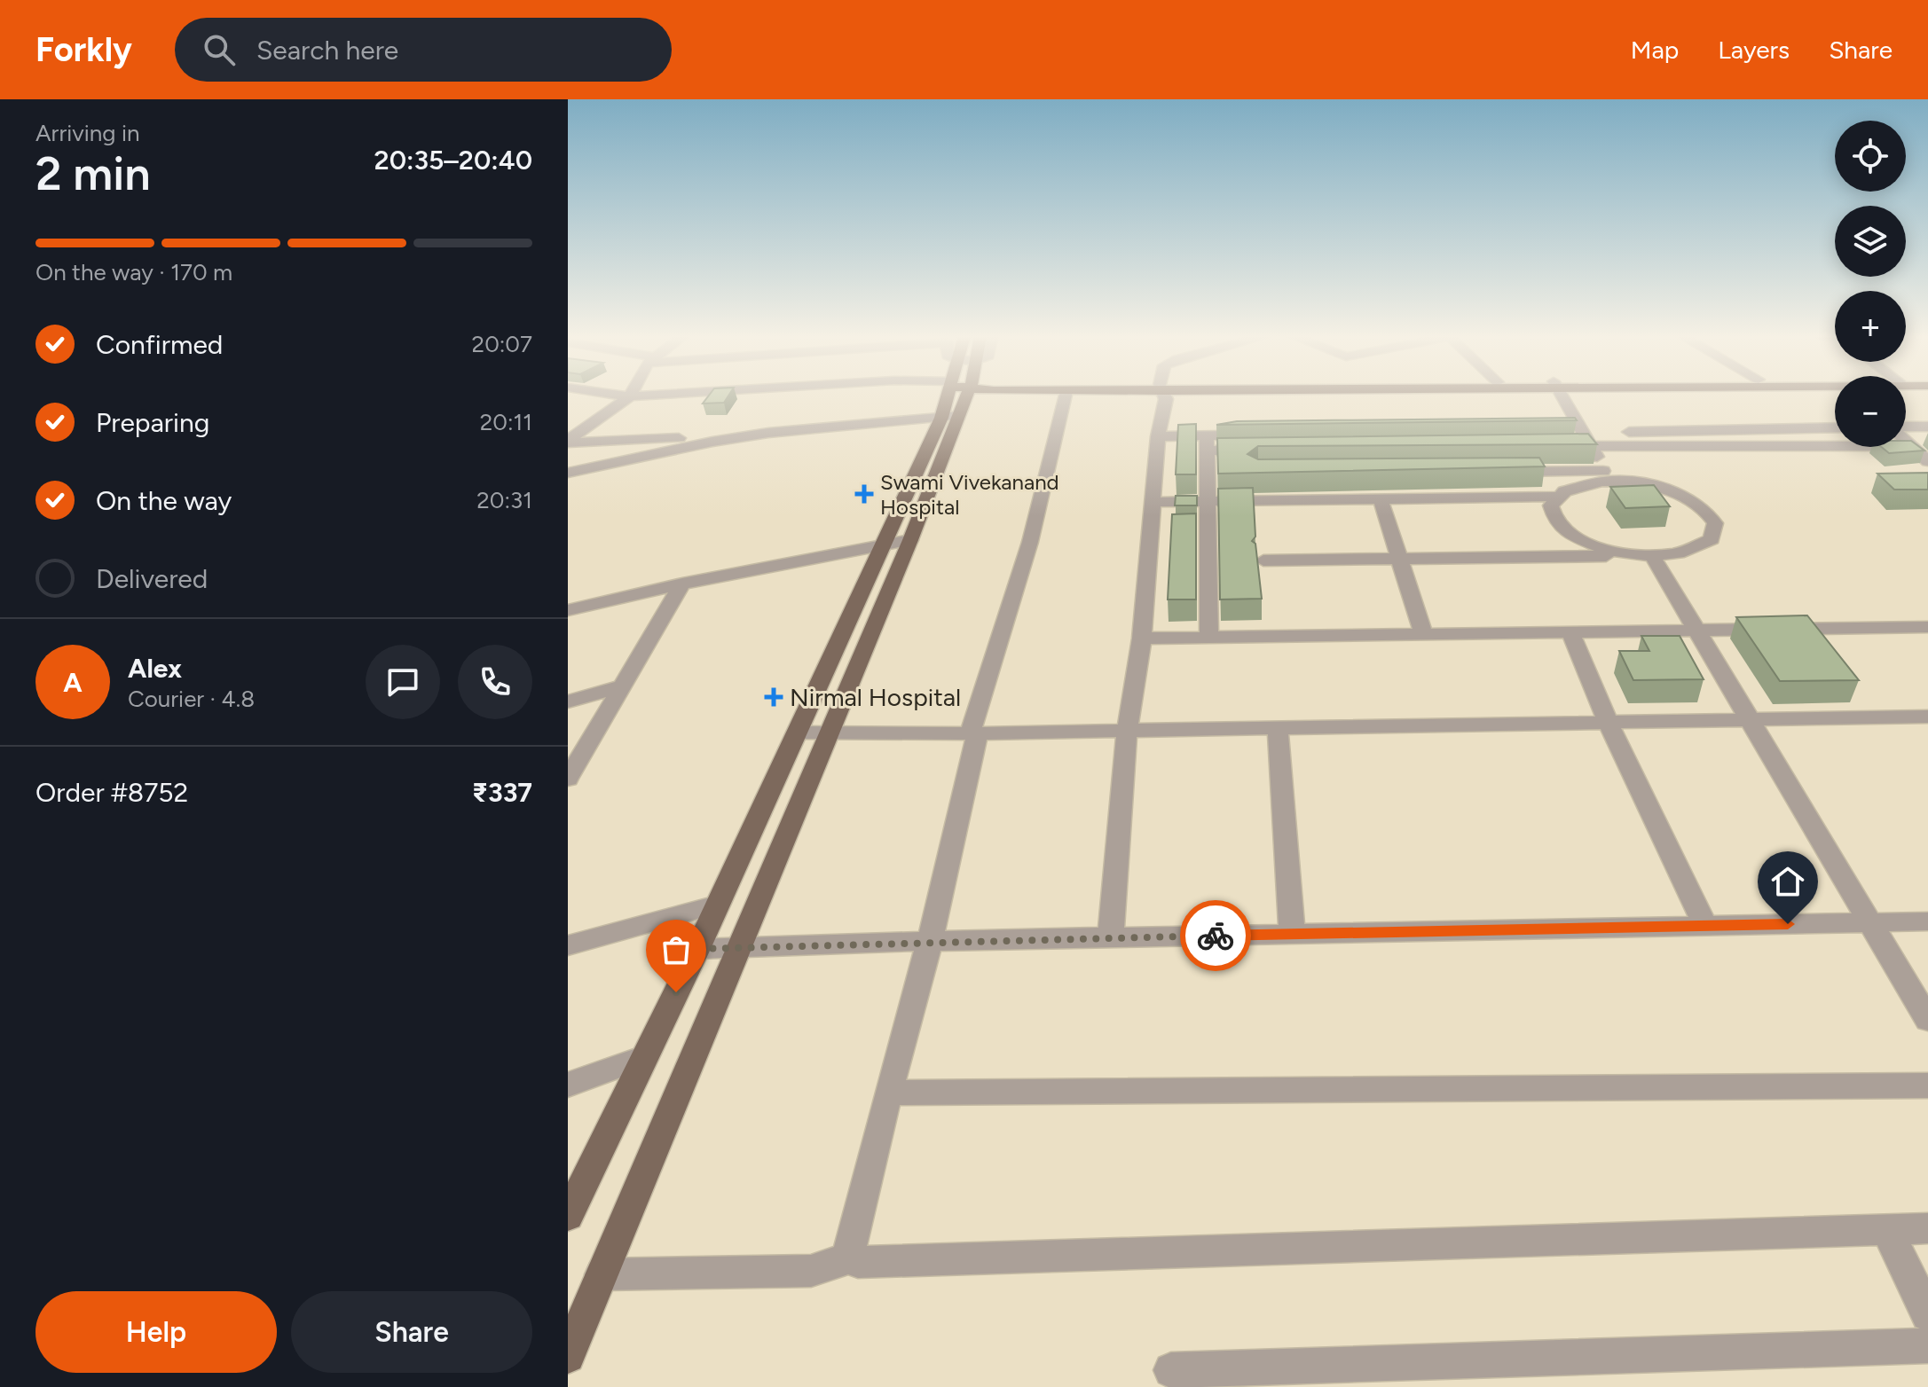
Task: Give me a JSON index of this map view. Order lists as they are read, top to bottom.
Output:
{
  "places": {
    "health": ["Swami Vivekanand Hospital", "Nirmal Hospital"]
  },
  "page": {
    "header": "Forkly",
    "search": "Search here",
    "nav": ["Map", "Layers", "Share"],
    "heading": ["2 min", "Arriving in", "20:35–20:40"],
    "panel": [
      "Alex",
      "Courier · 4.8",
      "Order #8752",
      "₹337"
    ],
    "map_buttons": ["+", "−"],
    "bar": "On the way · 170 m",
    "list": [
      ["Confirmed", "20:07"],
      ["Preparing", "20:11"],
      ["On the way", "20:31"],
      "Delivered"
    ],
    "round": "A",
    "buttons": ["Help", "Share"]
  }
}
